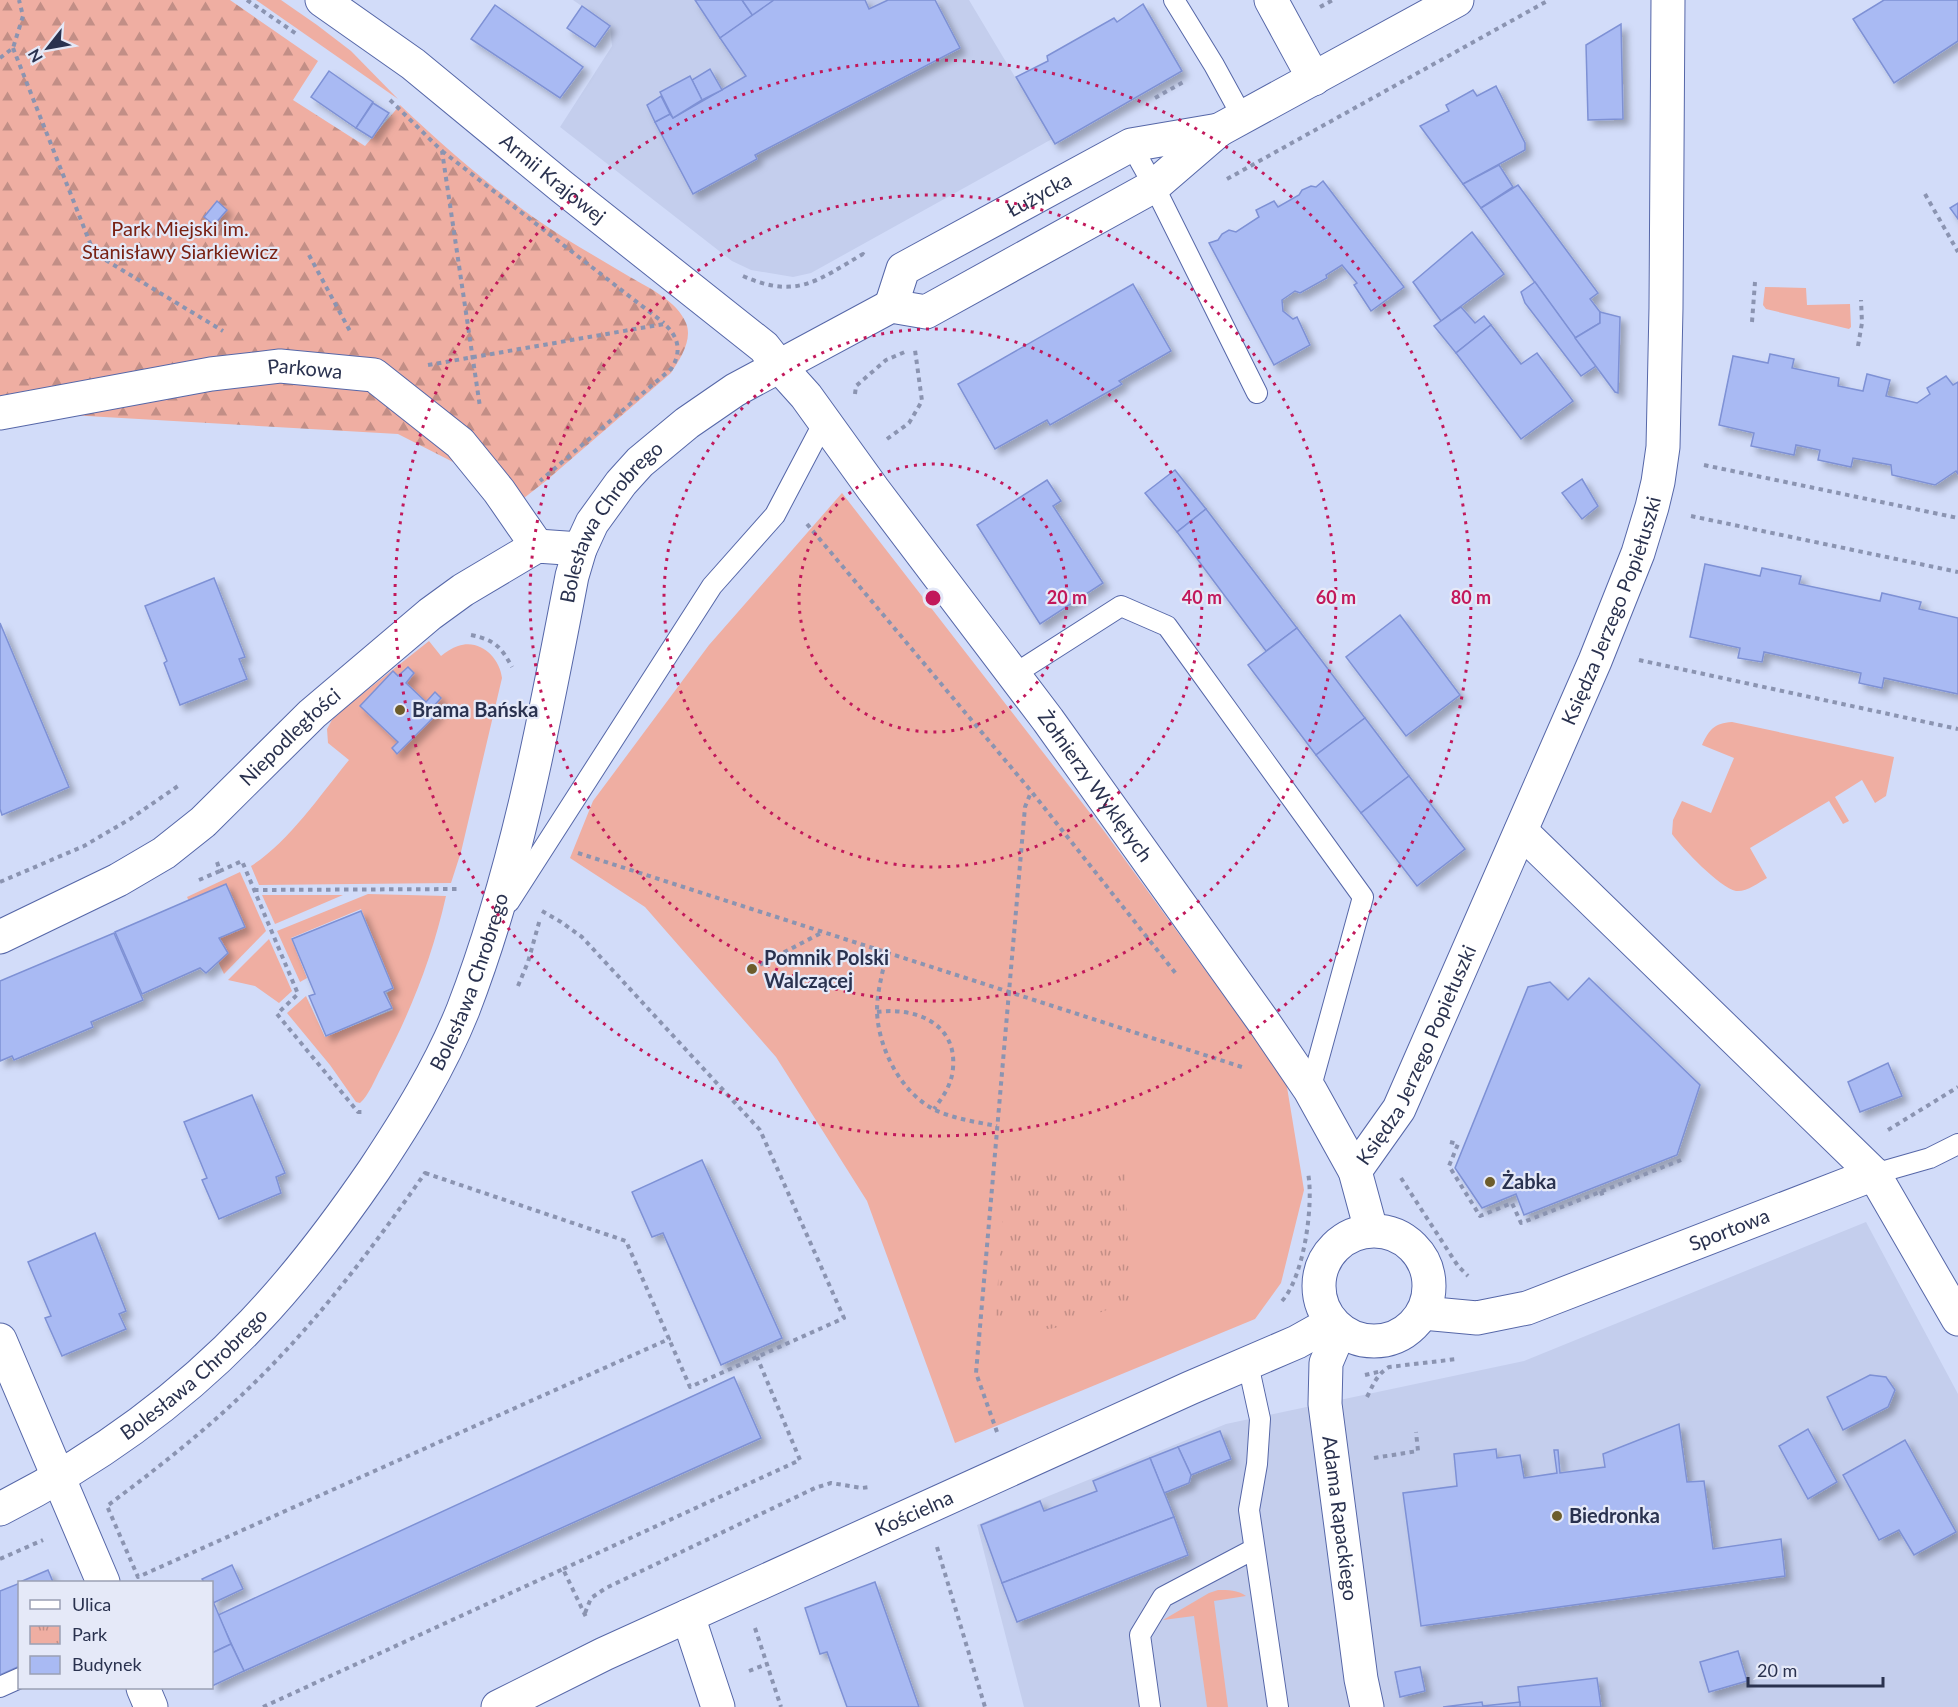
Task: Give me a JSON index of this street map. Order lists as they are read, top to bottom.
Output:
{
  "streets": {
    "street": [
      "Armii Krajowej",
      "Łużycka",
      "Parkowa",
      "Bolesława Chrobrego",
      "Księdza Jerzego Popiełuszki",
      "Niepodległości",
      "Żołnierzy Wyklętych",
      "Sportowa",
      "Kościelna",
      "Adama Rapackiego"
    ]
  },
  "crossings": [
    ["Armii Krajowej", "Bolesława Chrobrego"],
    ["Armii Krajowej", "Żołnierzy Wyklętych"],
    ["Bolesława Chrobrego", "Żołnierzy Wyklętych"],
    ["Księdza Jerzego Popiełuszki", "Żołnierzy Wyklętych"],
    ["Żołnierzy Wyklętych", "Sportowa"],
    ["Żołnierzy Wyklętych", "Kościelna"],
    ["Żołnierzy Wyklętych", "Adama Rapackiego"],
    ["Sportowa", "Kościelna"],
    ["Sportowa", "Adama Rapackiego"],
    ["Kościelna", "Adama Rapackiego"]
  ],
  "parks": ["Park Miejski im. Stanisławy Siarkiewicz"],
  "places": [
    "Brama Bańska",
    "Pomnik Polski Walczącej",
    "Żabka",
    "Biedronka"
  ],
  "legend": ["Ulica", "Park", "Budynek"],
  "scale_bar": "20 m",
  "north": "bottom left",
  "rings": [
    "20 m",
    "40 m",
    "60 m",
    "80 m"
  ]
}
